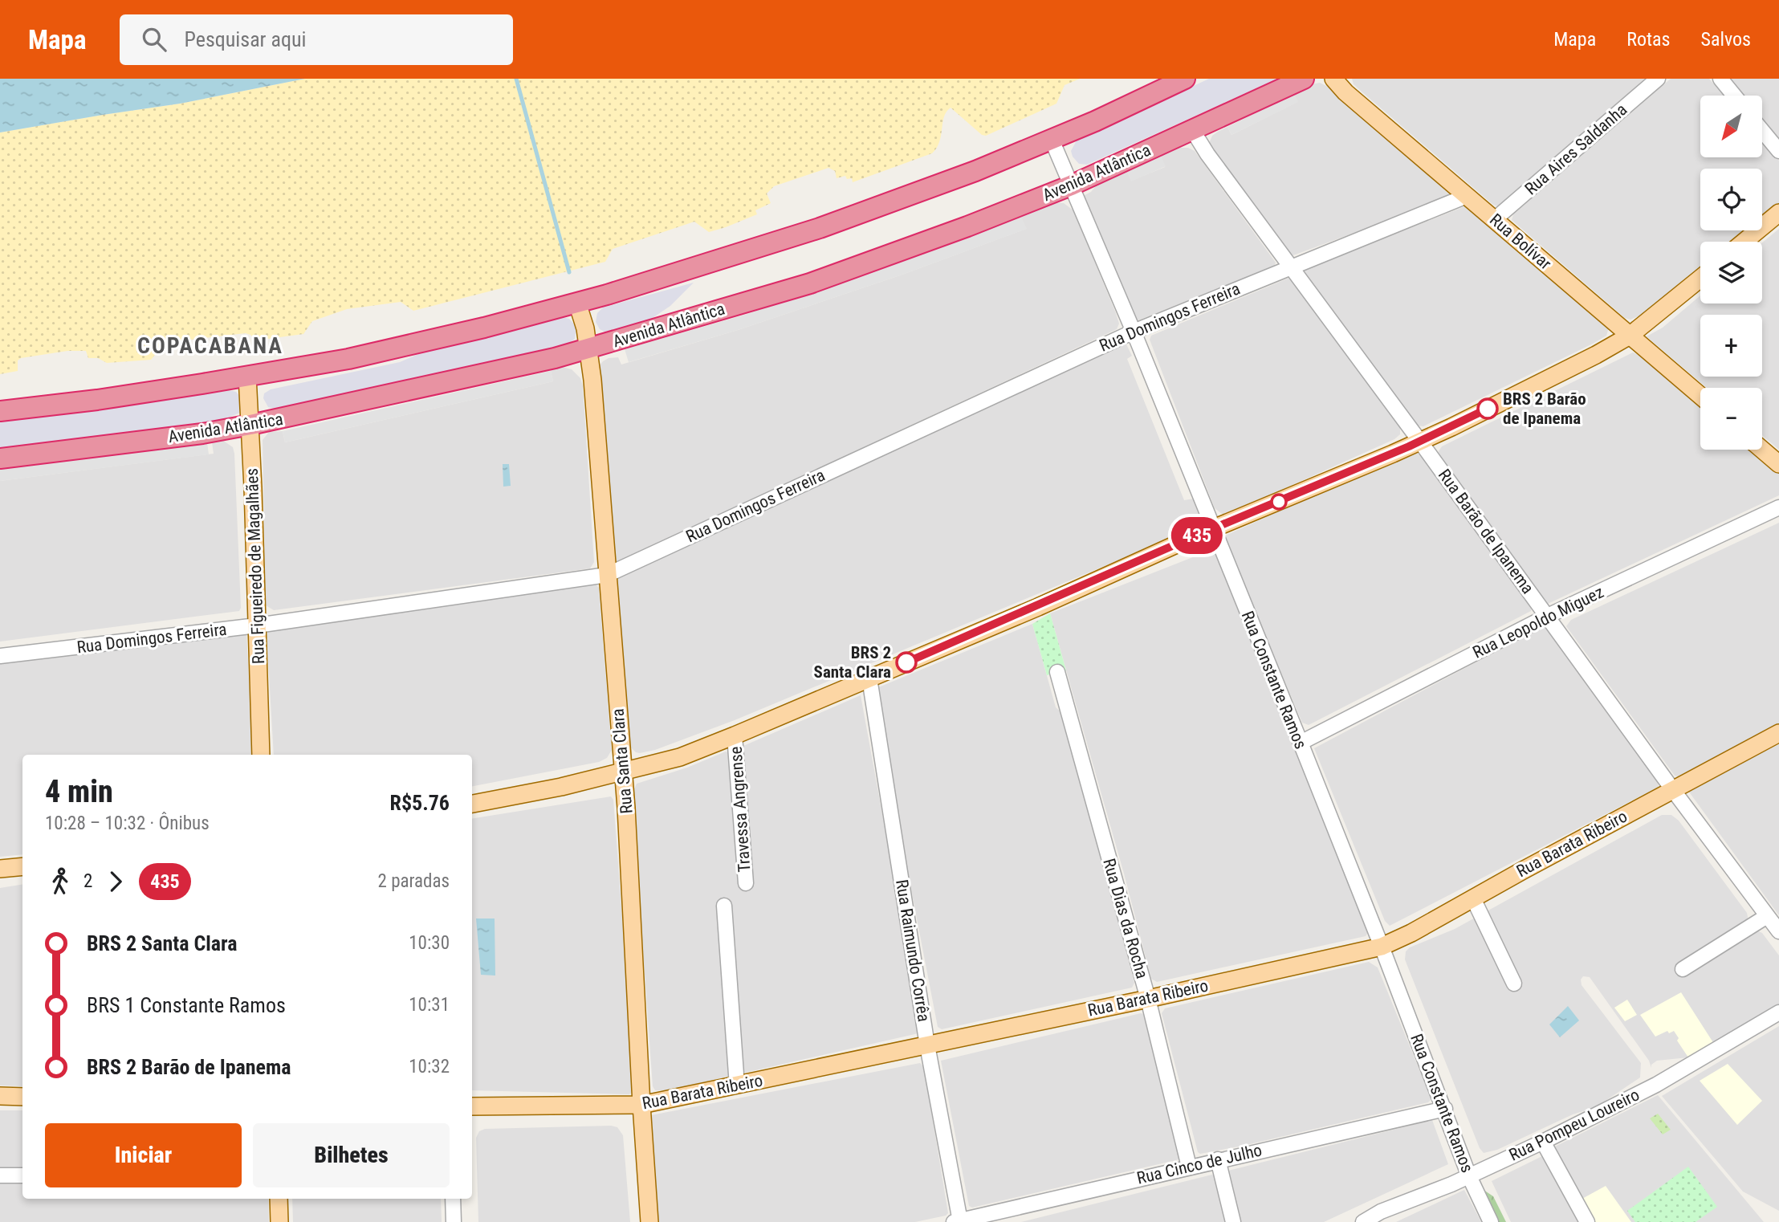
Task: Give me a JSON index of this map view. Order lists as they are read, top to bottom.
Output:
{
  "streets": {
    "highway": ["Avenida Atlântica"],
    "main road": [
      "Rua Bolívar",
      "Rua Figueiredo de Magalhães",
      "Rua Santa Clara",
      "Rua Barata Ribeiro"
    ],
    "street": [
      "Rua Aires Saldanha",
      "Rua Domingos Ferreira",
      "Rua Barão de Ipanema",
      "Rua Leopoldo Miguez",
      "Rua Constante Ramos",
      "Travessa Angrense",
      "Rua Dias da Rocha",
      "Rua Raimundo Corrêa",
      "Rua Pompeu Loureiro",
      "Rua Cinco de Julho"
    ]
  },
  "crossings": [
    ["Rua Aires Saldanha", "Rua Bolívar"],
    ["Avenida Atlântica", "Rua Barão de Ipanema"],
    ["Avenida Atlântica", "Rua Figueiredo de Magalhães"],
    ["Avenida Atlântica", "Rua Constante Ramos"],
    ["Avenida Atlântica", "Rua Santa Clara"],
    ["Rua Bolívar", "Rua Domingos Ferreira"],
    ["Rua Domingos Ferreira", "Rua Barão de Ipanema"],
    ["Rua Domingos Ferreira", "Rua Figueiredo de Magalhães"],
    ["Rua Domingos Ferreira", "Rua Constante Ramos"],
    ["Rua Domingos Ferreira", "Rua Santa Clara"],
    ["Rua Barão de Ipanema", "Rua Leopoldo Miguez"],
    ["Rua Barão de Ipanema", "Rua Barata Ribeiro"],
    ["Rua Leopoldo Miguez", "Rua Constante Ramos"],
    ["Rua Constante Ramos", "Rua Barata Ribeiro"],
    ["Rua Constante Ramos", "Rua Pompeu Loureiro"],
    ["Rua Constante Ramos", "Rua Cinco de Julho"],
    ["Rua Santa Clara", "Rua Barata Ribeiro"],
    ["Rua Barata Ribeiro", "Rua Dias da Rocha"],
    ["Rua Barata Ribeiro", "Rua Raimundo Corrêa"],
    ["Rua Dias da Rocha", "Rua Cinco de Julho"],
    ["Rua Raimundo Corrêa", "Rua Cinco de Julho"]
  ],
  "districts": ["COPACABANA"],
  "places": ["BRS 2 Barão de Ipanema", "BRS 2 Santa Clara"],
  "lines": ["bus line 435"],
  "north": "bottom left",
  "page": {
    "header": "Mapa",
    "search": "Pesquisar aqui",
    "nav": ["Mapa", "Rotas", "Salvos"],
    "on_map": "435",
    "map_buttons": ["+", "−"],
    "heading": ["4 min", "10:28 – 10:32 · Ônibus", "R$5.76"],
    "legs": ["2", "435", "2 paradas"],
    "list": [
      {
        "name": "BRS 2 Santa Clara",
        "value": "10:30"
      },
      {
        "name": "BRS 1 Constante Ramos",
        "value": "10:31"
      },
      {
        "name": "BRS 2 Barão de Ipanema",
        "value": "10:32"
      }
    ],
    "buttons": ["Iniciar", "Bilhetes"]
  }
}
